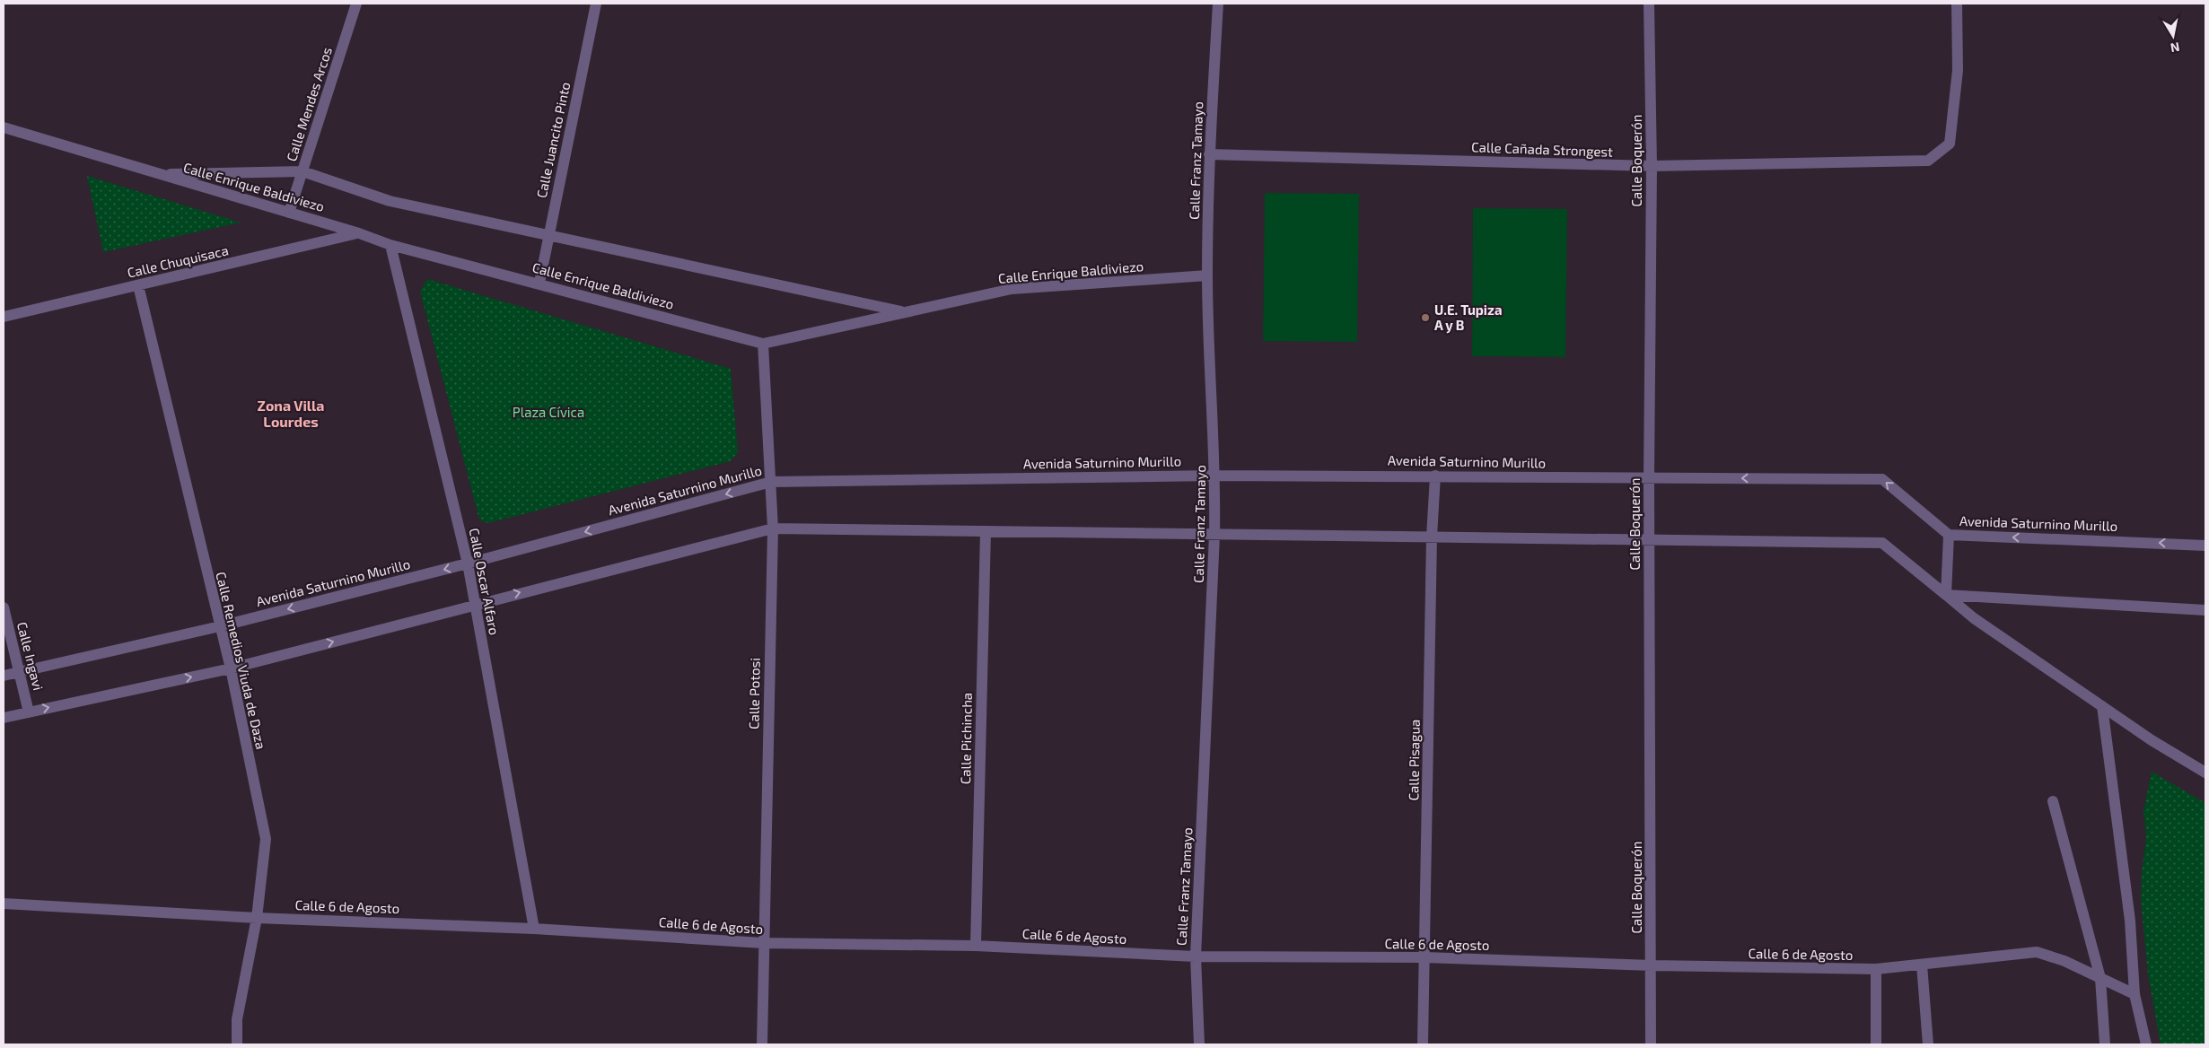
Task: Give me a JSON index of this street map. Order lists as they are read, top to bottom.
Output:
{
  "streets": {
    "street": [
      "Calle Mendes Arcos",
      "Calle Juancito Pinto",
      "Calle Cañada Strongest",
      "Calle Franz Tamayo",
      "Calle Boquerón",
      "Calle Enrique Baldiviezo",
      "Calle Chuquisaca",
      "Avenida Saturnino Murillo",
      "Calle Oscar Alfaro",
      "Calle Ingavi",
      "Calle Remedios Viuda de Daza",
      "Calle Potosi",
      "Calle Pichincha",
      "Calle Pisagua",
      "Calle 6 de Agosto"
    ]
  },
  "crossings": [
    ["Calle Mendes Arcos", "Calle Enrique Baldiviezo"],
    ["Calle Juancito Pinto", "Calle Enrique Baldiviezo"],
    ["Calle Cañada Strongest", "Calle Franz Tamayo"],
    ["Calle Cañada Strongest", "Calle Boquerón"],
    ["Calle Franz Tamayo", "Calle Enrique Baldiviezo"],
    ["Calle Franz Tamayo", "Avenida Saturnino Murillo"],
    ["Calle Franz Tamayo", "Calle 6 de Agosto"],
    ["Calle Boquerón", "Avenida Saturnino Murillo"],
    ["Calle Boquerón", "Calle 6 de Agosto"],
    ["Calle Enrique Baldiviezo", "Calle Chuquisaca"],
    ["Calle Enrique Baldiviezo", "Calle Oscar Alfaro"],
    ["Calle Enrique Baldiviezo", "Calle Potosi"],
    ["Calle Chuquisaca", "Calle Remedios Viuda de Daza"],
    ["Avenida Saturnino Murillo", "Calle Oscar Alfaro"],
    ["Avenida Saturnino Murillo", "Calle Ingavi"],
    ["Avenida Saturnino Murillo", "Calle Remedios Viuda de Daza"],
    ["Avenida Saturnino Murillo", "Calle Potosi"],
    ["Avenida Saturnino Murillo", "Calle Pisagua"],
    ["Calle Oscar Alfaro", "Calle 6 de Agosto"],
    ["Calle Remedios Viuda de Daza", "Calle 6 de Agosto"],
    ["Calle Potosi", "Calle 6 de Agosto"],
    ["Calle Pichincha", "Calle 6 de Agosto"],
    ["Calle Pisagua", "Calle 6 de Agosto"]
  ],
  "districts": ["Zona Villa Lourdes"],
  "parks": ["Plaza Cívica"],
  "places": ["U.E. Tupiza A y B"],
  "north": "bottom"
}
